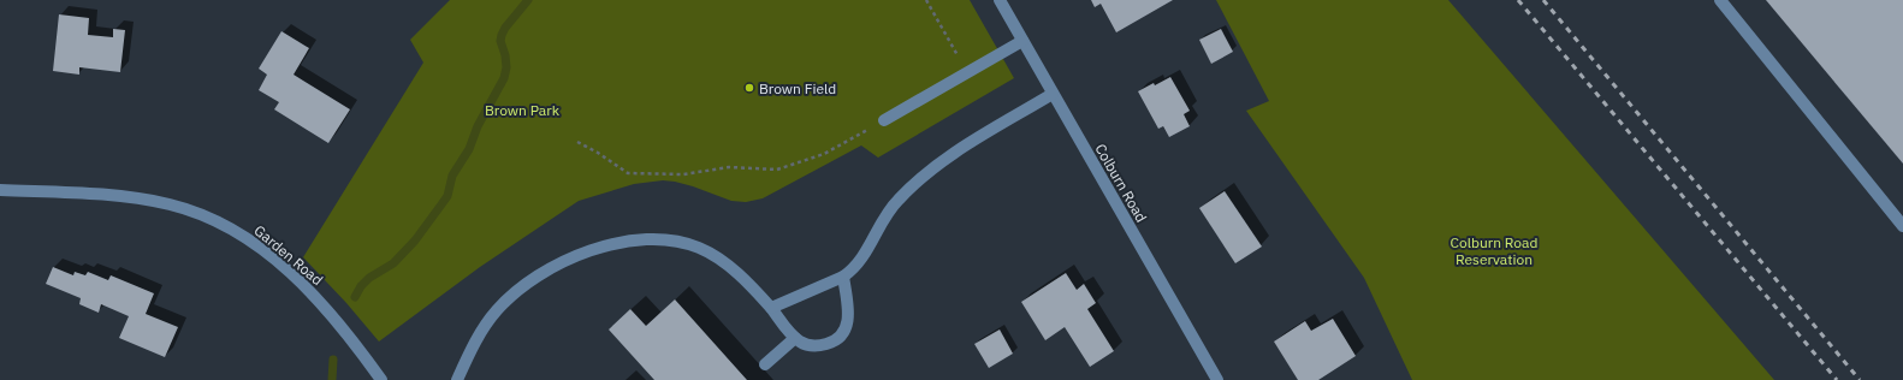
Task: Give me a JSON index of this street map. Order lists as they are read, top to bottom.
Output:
{
  "streets": {
    "street": ["Colburn Road", "Garden Road"]
  },
  "parks": ["Brown Park", "Colburn Road Reservation"],
  "places": ["Brown Field"]
}
